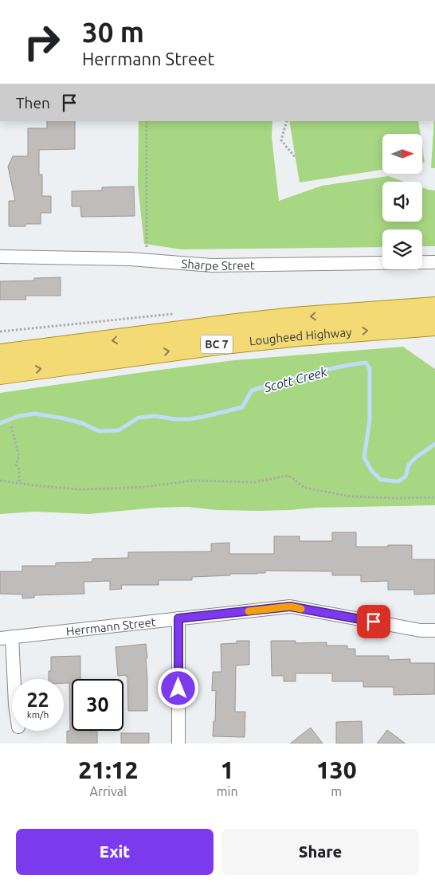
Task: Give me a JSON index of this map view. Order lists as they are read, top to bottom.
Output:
{
  "streets": {
    "main road": ["Lougheed Highway", "BC 7"],
    "street": ["Sharpe Street", "Herrmann Street"]
  },
  "water": ["Scott Creek"],
  "north": "right",
  "page": {
    "turn": ["30 m", "Herrmann Street"],
    "then": "Then",
    "speed": "22 km/h",
    "limit": "30",
    "eta": [
      "21:12",
      "Arrival",
      "1",
      "min",
      "130",
      "m"
    ],
    "buttons": ["Exit", "Share"]
  }
}
